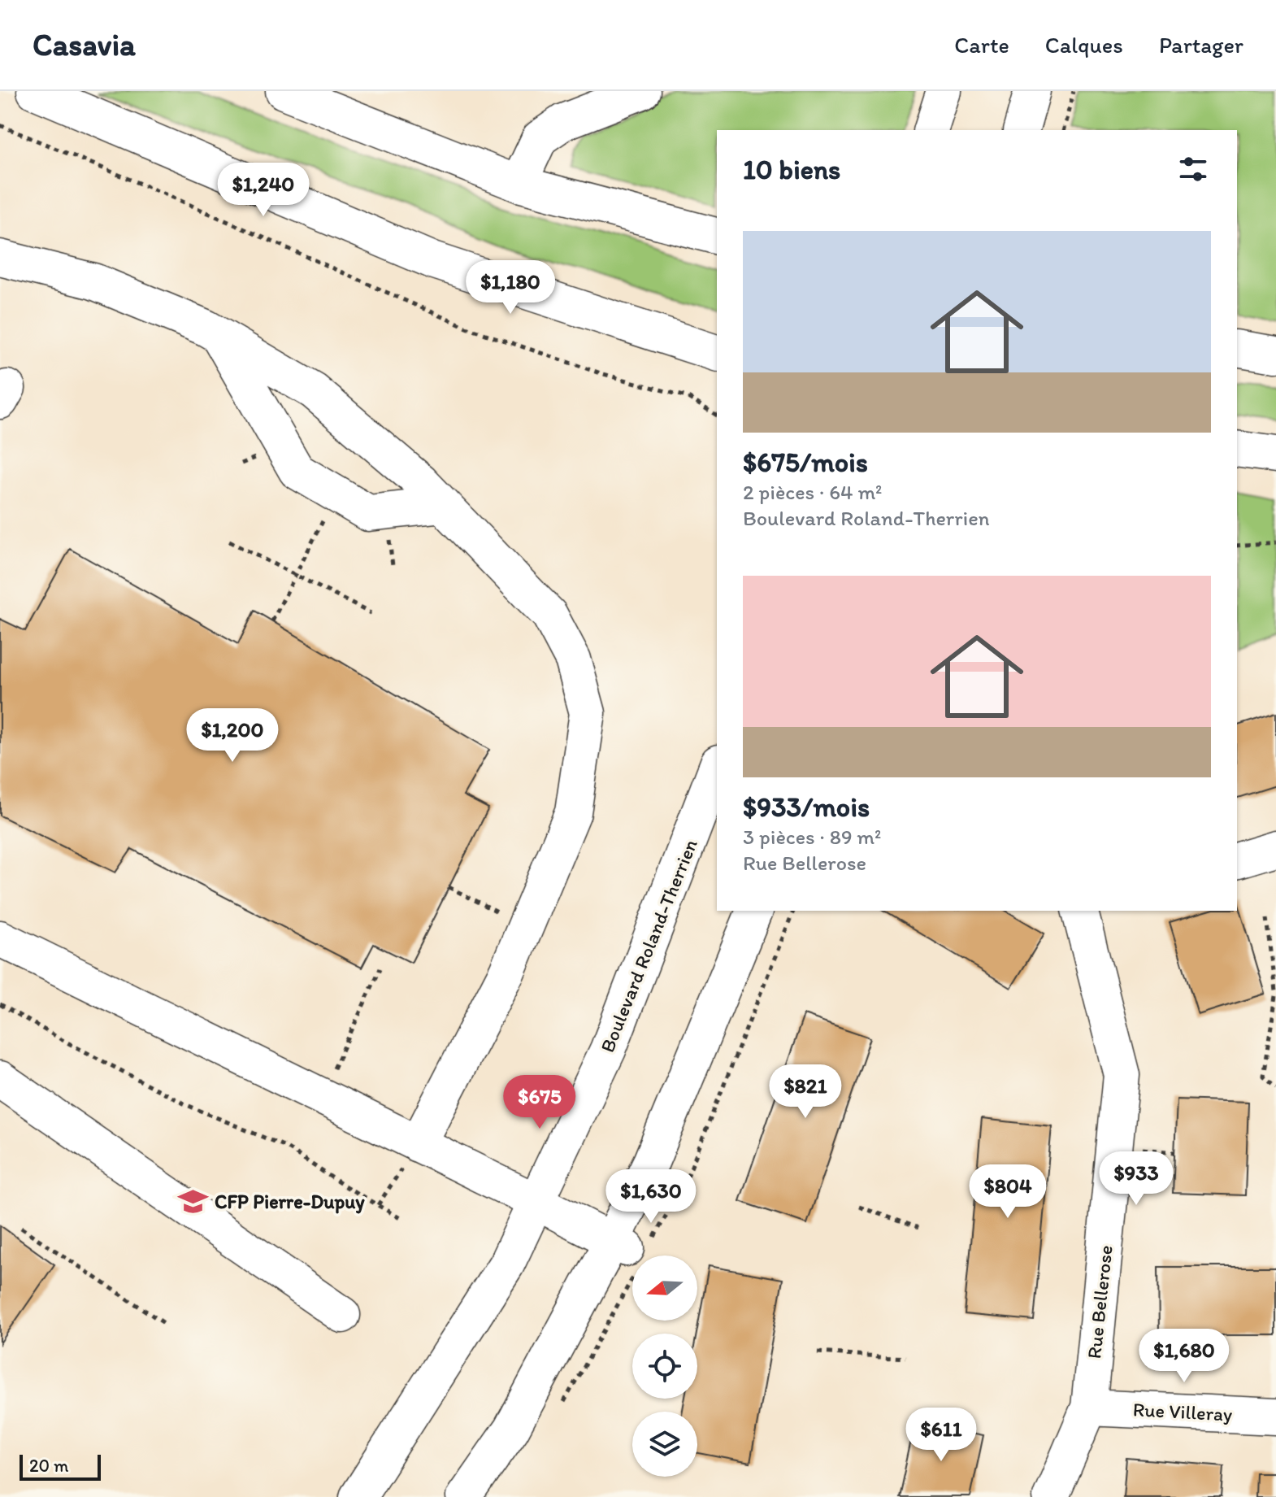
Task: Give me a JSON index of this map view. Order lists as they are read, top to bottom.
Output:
{
  "streets": {
    "main road": ["Boulevard Roland-Therrien", "Rue Bellerose", "Rue Villeray"]
  },
  "crossings": [
    ["Rue Bellerose", "Rue Villeray"]
  ],
  "places": {
    "school or university": ["CFP Pierre-Dupuy"]
  },
  "scale_bar": "20 m",
  "north": "left",
  "page": {
    "header": "Casavia",
    "nav": ["Carte", "Calques", "Partager"],
    "heading": "10 biens",
    "price": [
      "$1,240",
      "$1,180",
      "$1,200",
      "$821",
      "$675",
      "$933",
      "$804",
      "$1,630",
      "$1,680",
      "$611"
    ],
    "list": [
      {
        "name": "$675/mois",
        "note": "2 pièces · 64 m² · Boulevard Roland-Therrien"
      },
      {
        "name": "$933/mois",
        "note": "3 pièces · 89 m² · Rue Bellerose"
      }
    ],
    "scale": "20 m"
  }
}
